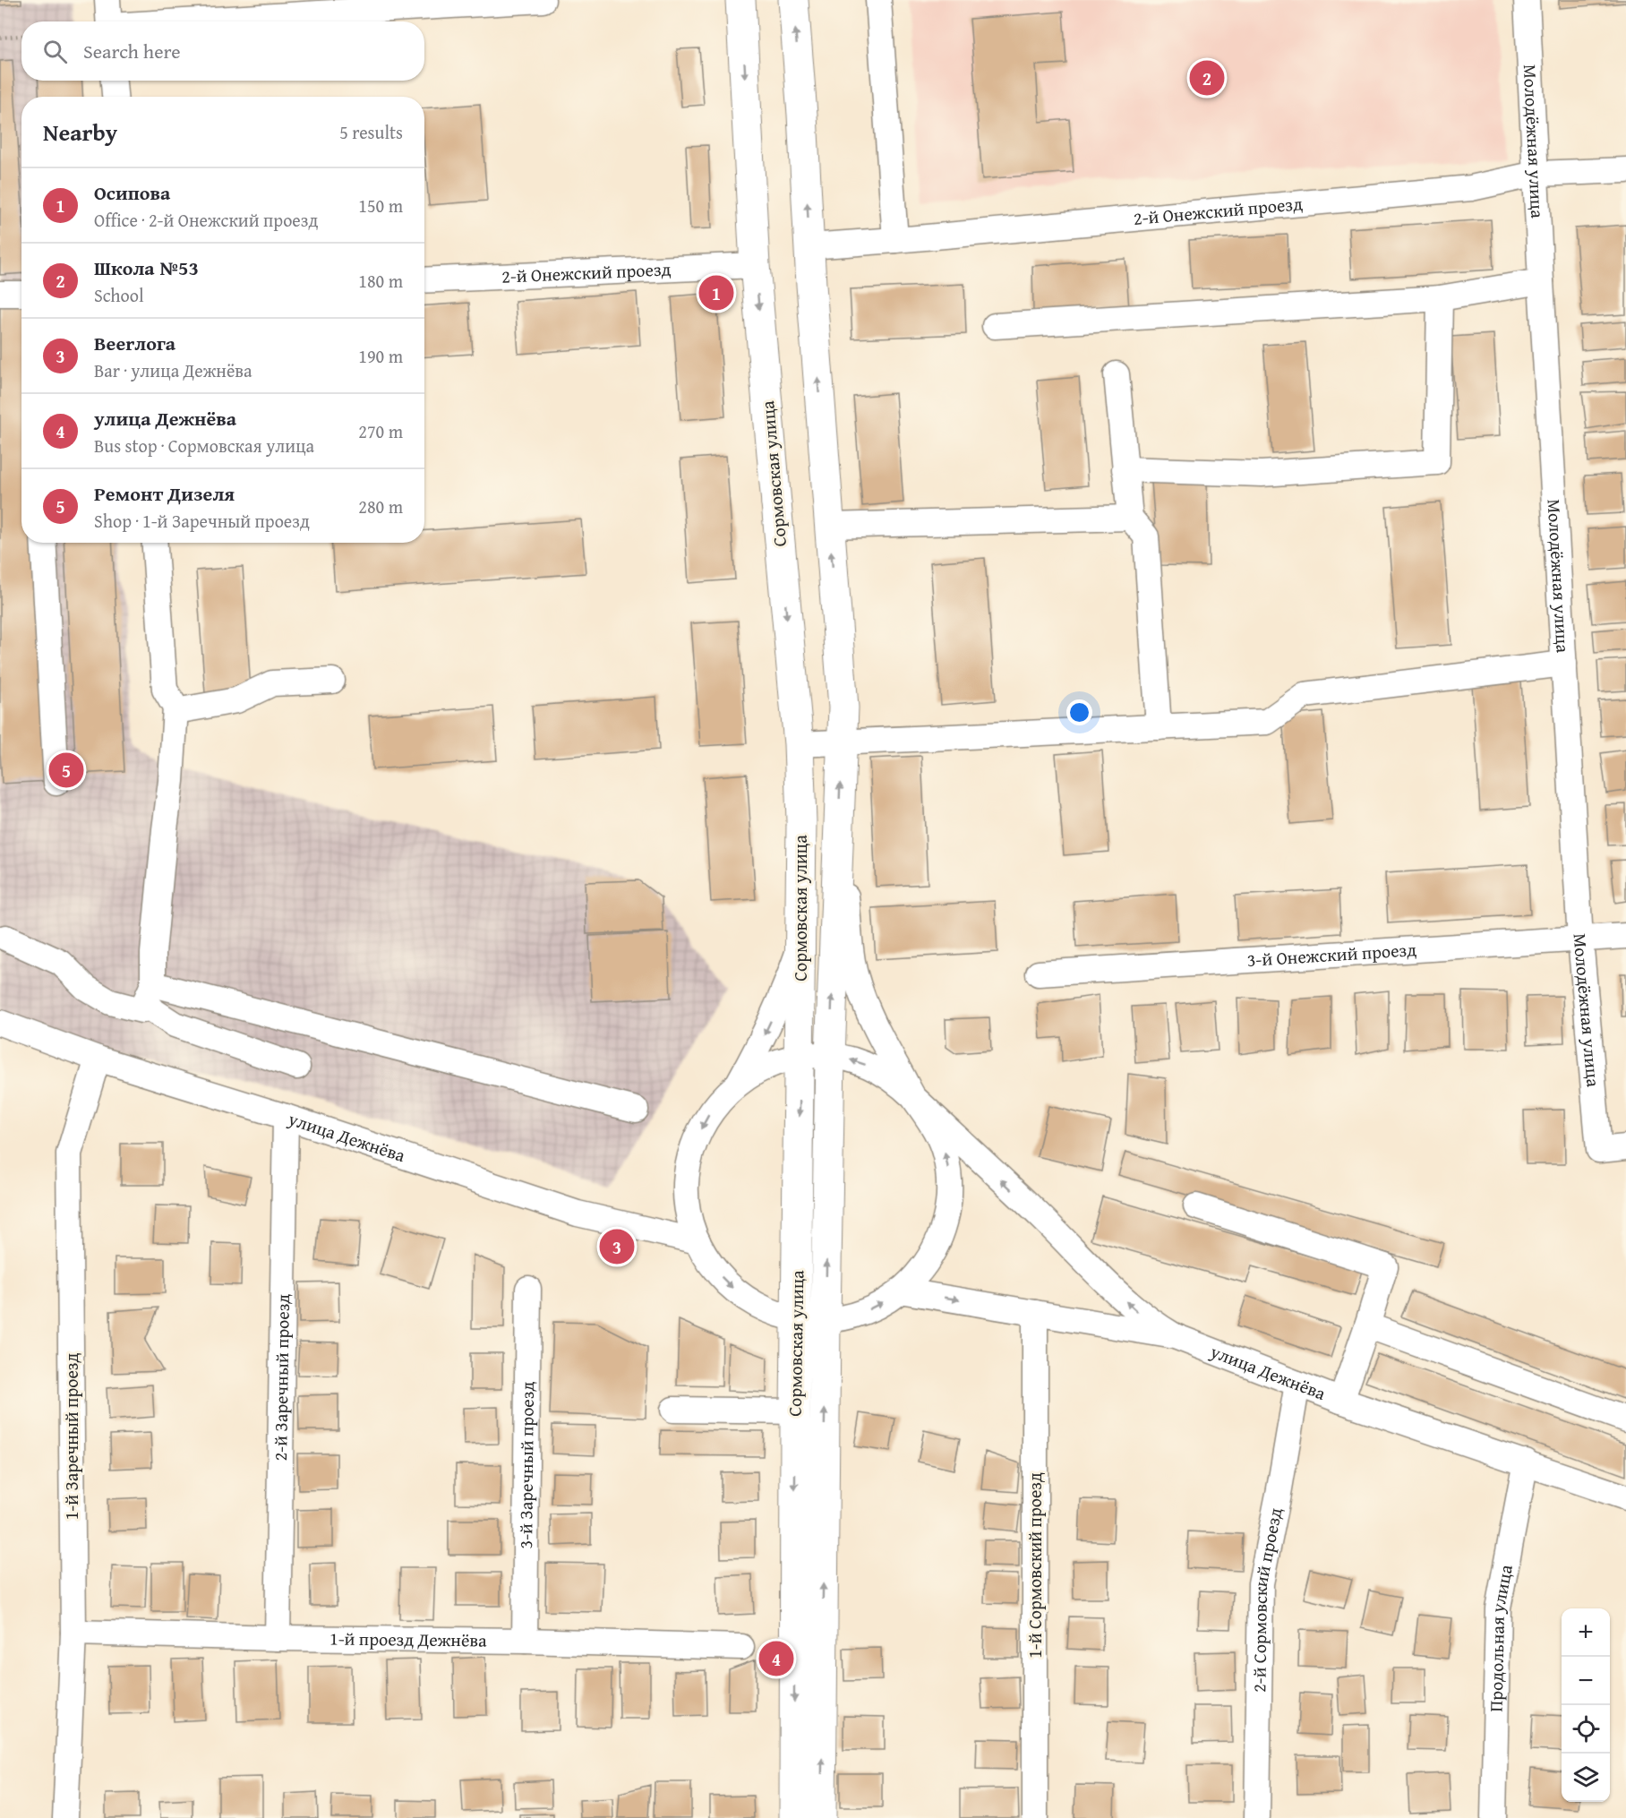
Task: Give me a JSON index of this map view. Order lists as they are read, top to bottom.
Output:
{
  "streets": {
    "main road": ["Сормовская улица"],
    "street": [
      "Молодёжная улица",
      "2-й Онежский проезд",
      "3-й Онежский проезд",
      "улица Дежнёва",
      "2-й Заречный проезд",
      "1-й Заречный проезд",
      "3-й Заречный проезд",
      "1-й Сормовский проезд",
      "2-й Сормовский проезд",
      "1-й проезд Дежнёва",
      "Продольная улица"
    ]
  },
  "crossings": [
    ["Молодёжная улица", "2-й Онежский проезд"],
    ["Молодёжная улица", "3-й Онежский проезд"],
    ["2-й Онежский проезд", "Сормовская улица"],
    ["улица Дежнёва", "2-й Заречный проезд"],
    ["улица Дежнёва", "1-й Заречный проезд"],
    ["улица Дежнёва", "1-й Сормовский проезд"],
    ["улица Дежнёва", "2-й Сормовский проезд"],
    ["улица Дежнёва", "Продольная улица"],
    ["2-й Заречный проезд", "1-й проезд Дежнёва"],
    ["1-й Заречный проезд", "1-й проезд Дежнёва"],
    ["3-й Заречный проезд", "1-й проезд Дежнёва"]
  ],
  "page": {
    "search": "Search here",
    "pins": [
      "2",
      "1",
      "5",
      "3",
      "4"
    ],
    "heading": ["Nearby", "5 results"],
    "list": [
      {
        "mark": "1",
        "name": "Осипова",
        "note": "Office · 2-й Онежский проезд",
        "value": "150 m"
      },
      {
        "mark": "2",
        "name": "Школа №53",
        "note": "School",
        "value": "180 m"
      },
      {
        "mark": "3",
        "name": "Beerлога",
        "note": "Bar · улица Дежнёва",
        "value": "190 m"
      },
      {
        "mark": "4",
        "name": "улица Дежнёва",
        "note": "Bus stop · Сормовская улица",
        "value": "270 m"
      },
      {
        "mark": "5",
        "name": "Ремонт Дизеля",
        "note": "Shop · 1-й Заречный проезд",
        "value": "280 m"
      }
    ],
    "map_buttons": ["+", "−"]
  }
}
